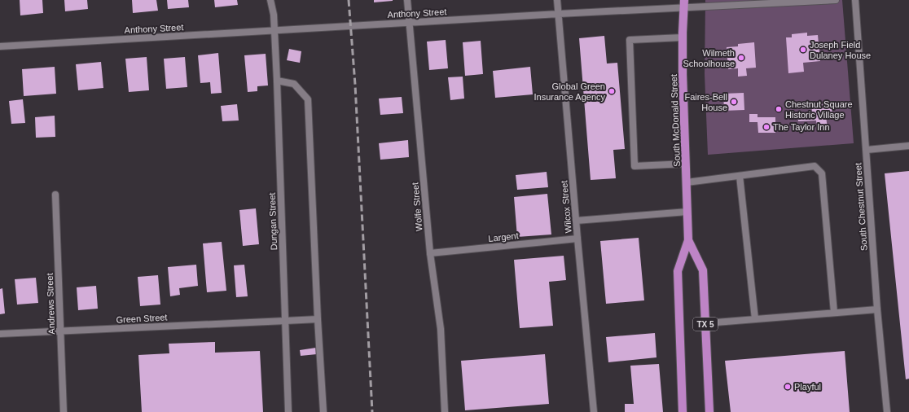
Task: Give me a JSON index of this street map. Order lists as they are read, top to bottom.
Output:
{
  "streets": {
    "main road": ["South McDonald Street", "TX 5"],
    "street": [
      "Anthony Street",
      "Wolfe Street",
      "Wilcox Street",
      "South Chestnut Street",
      "Dungan Street",
      "Largent",
      "Andrews Street",
      "Green Street"
    ]
  },
  "crossings": [
    ["Anthony Street", "South McDonald Street"],
    ["Anthony Street", "Wolfe Street"],
    ["Anthony Street", "Wilcox Street"],
    ["Anthony Street", "Dungan Street"],
    ["Wolfe Street", "Largent"],
    ["Wilcox Street", "Largent"],
    ["Dungan Street", "Green Street"],
    ["Andrews Street", "Green Street"]
  ],
  "places": [
    "Joseph Field Dulaney House",
    "Wilmeth Schoolhouse",
    "Global Green Insurance Agency",
    "Faires-Bell House",
    "Chestnut Square Historic Village",
    "The Taylor Inn",
    "Playful"
  ]
}
